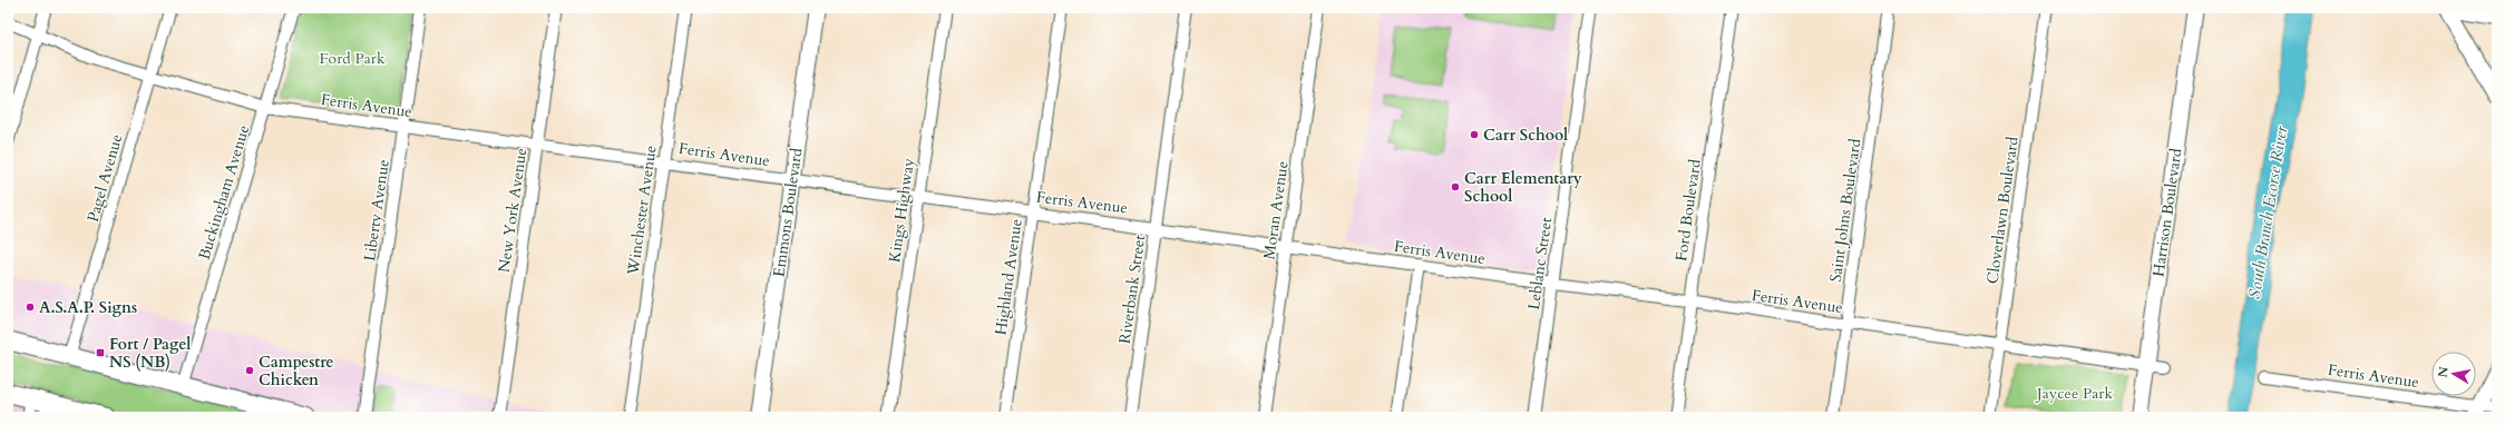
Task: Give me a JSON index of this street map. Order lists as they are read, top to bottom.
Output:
{
  "streets": {
    "street": [
      "Ferris Avenue",
      "Pagel Avenue",
      "Buckingham Avenue",
      "Liberty Avenue",
      "New York Avenue",
      "Winchester Avenue",
      "Kings Highway",
      "Moran Avenue",
      "Ford Boulevard",
      "Saint Johns Boulevard",
      "Cloverlawn Boulevard",
      "Emmons Boulevard",
      "Harrison Boulevard",
      "Leblanc Street",
      "Highland Avenue",
      "Riverbank Street"
    ]
  },
  "crossings": [
    ["Ferris Avenue", "Pagel Avenue"],
    ["Ferris Avenue", "Buckingham Avenue"],
    ["Ferris Avenue", "Liberty Avenue"],
    ["Ferris Avenue", "New York Avenue"],
    ["Ferris Avenue", "Winchester Avenue"],
    ["Ferris Avenue", "Kings Highway"],
    ["Ferris Avenue", "Moran Avenue"],
    ["Ferris Avenue", "Ford Boulevard"],
    ["Ferris Avenue", "Saint Johns Boulevard"],
    ["Ferris Avenue", "Cloverlawn Boulevard"],
    ["Ferris Avenue", "Emmons Boulevard"],
    ["Ferris Avenue", "Harrison Boulevard"],
    ["Ferris Avenue", "Leblanc Street"],
    ["Ferris Avenue", "Highland Avenue"],
    ["Ferris Avenue", "Riverbank Street"]
  ],
  "water": ["South Branch Ecorse River"],
  "parks": ["Ford Park", "Jaycee Park"],
  "places": {
    "other": [
      "Carr School",
      "Carr Elementary School",
      "A.S.A.P. Signs",
      "Campestre Chicken"
    ],
    "transit": ["Fort / Pagel NS (NB)"]
  },
  "north": "left"
}
